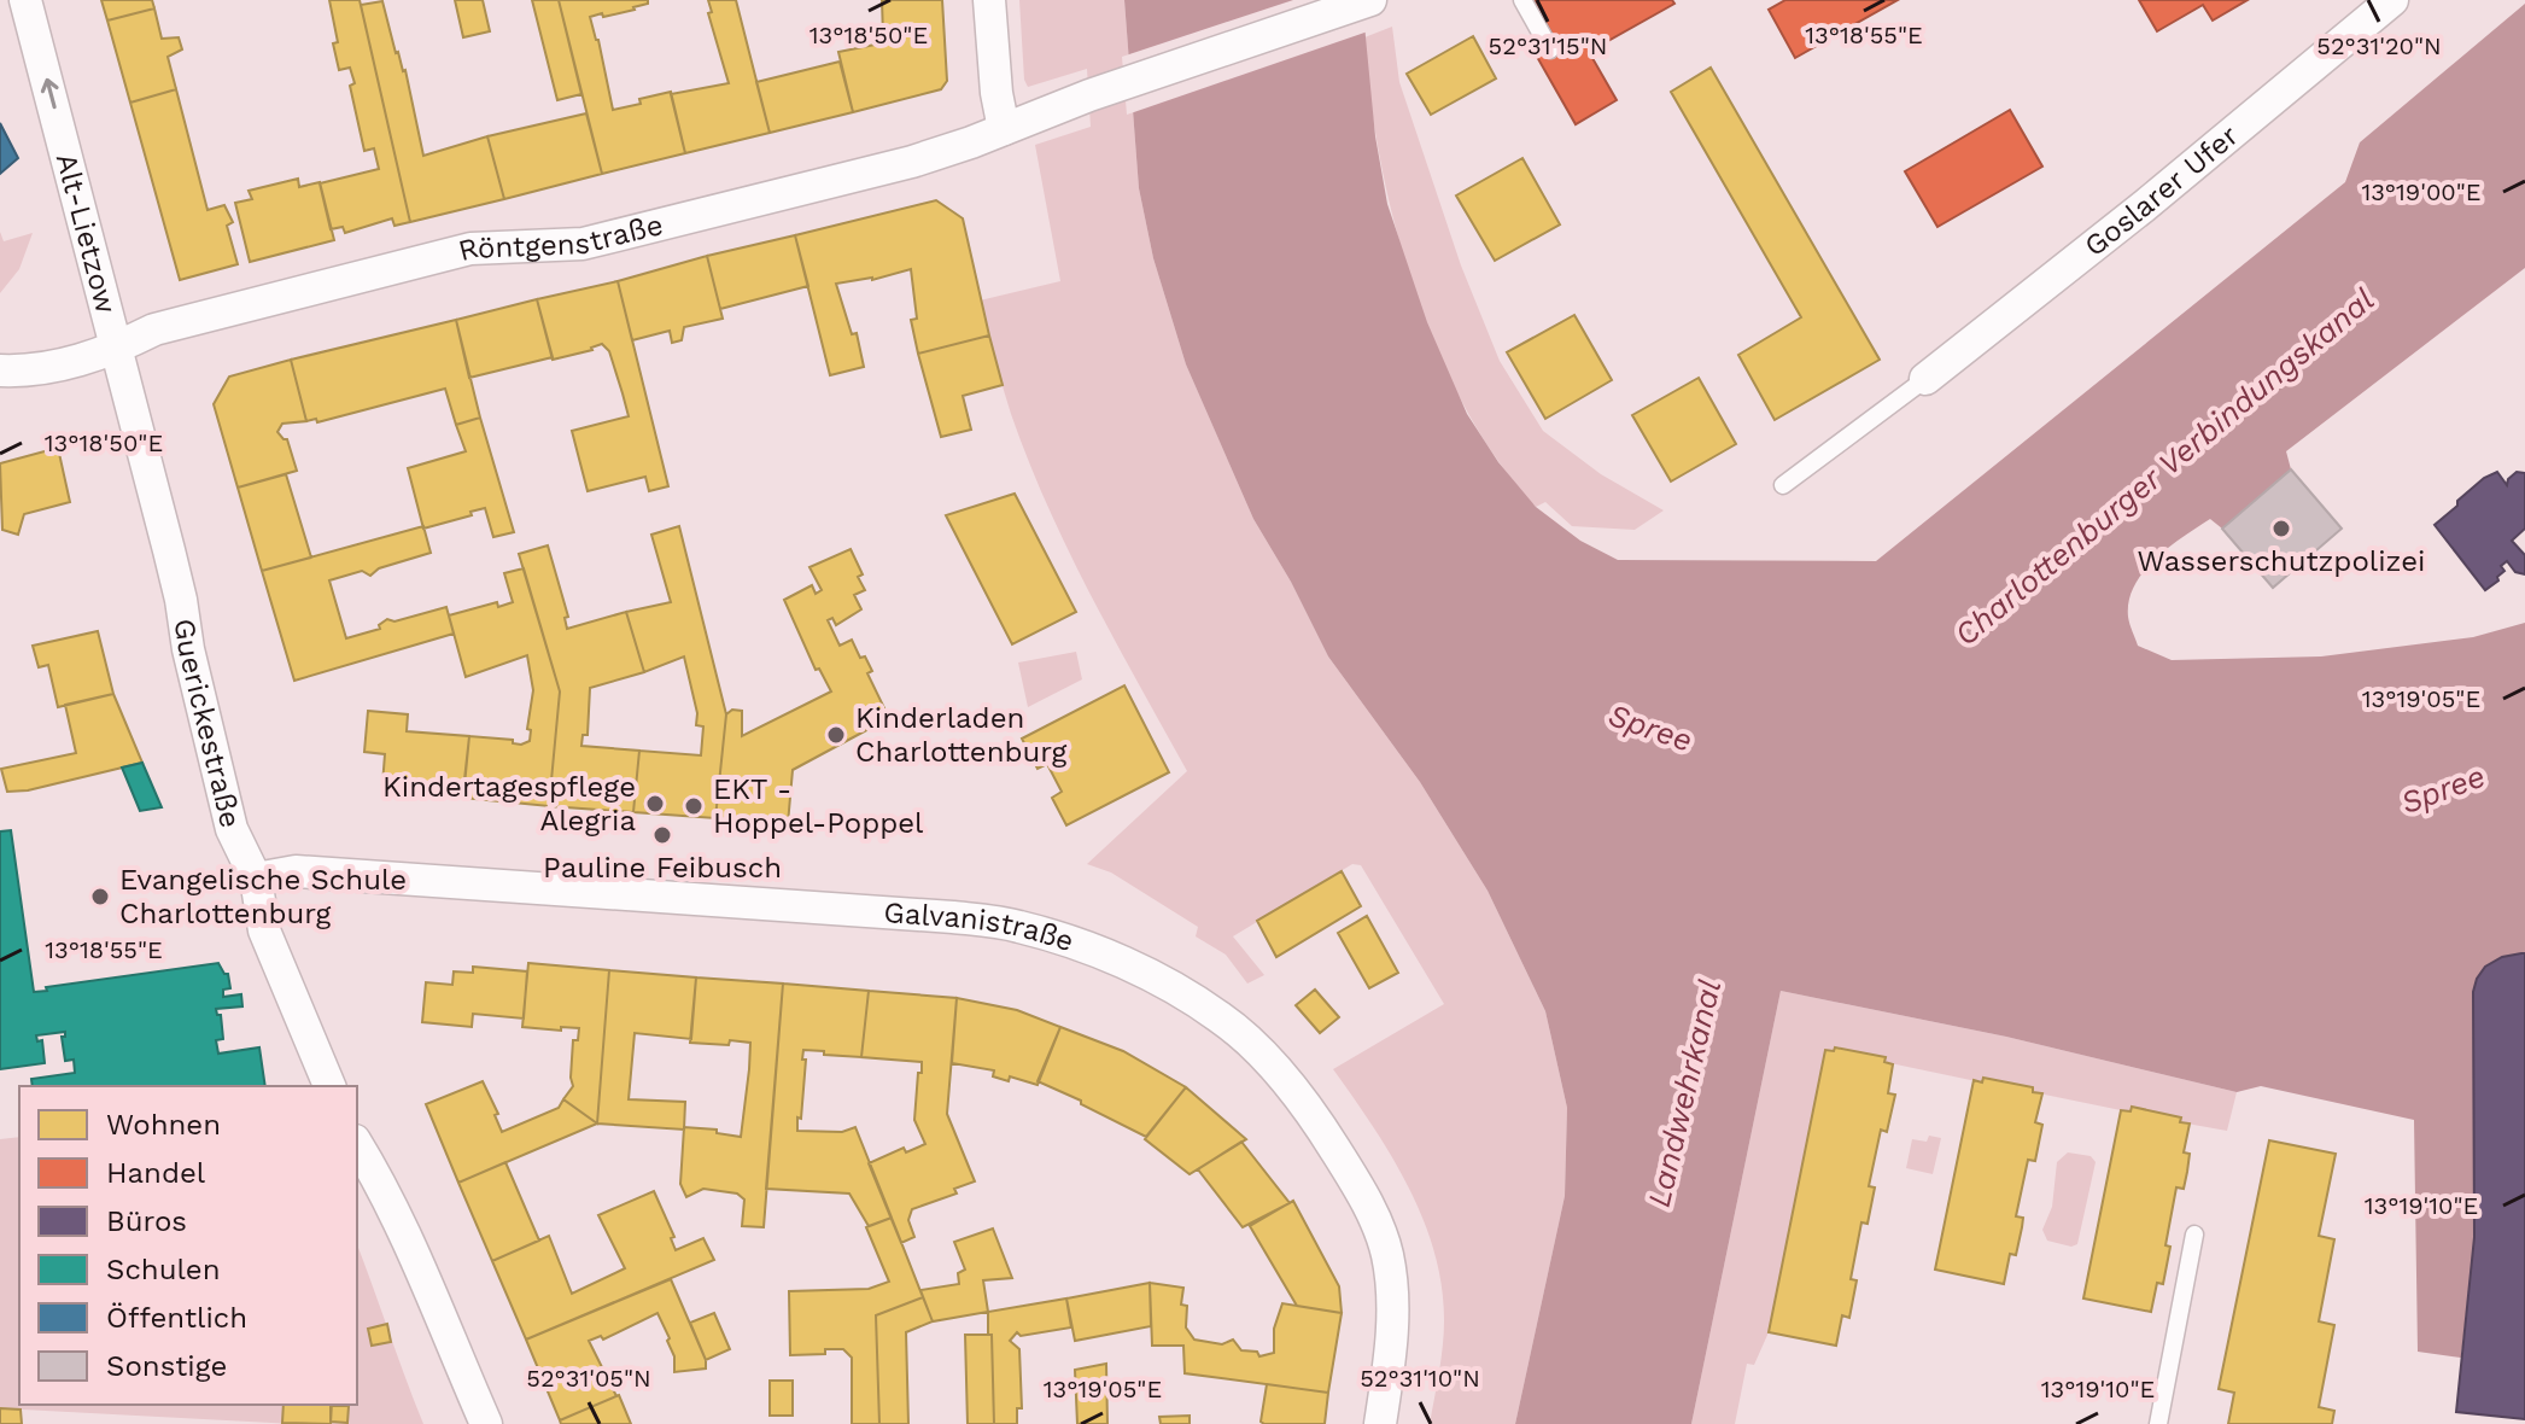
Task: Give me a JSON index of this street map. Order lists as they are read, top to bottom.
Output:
{
  "streets": {
    "street": [
      "Goslarer Ufer",
      "Alt-Lietzow",
      "Röntgenstraße",
      "Guerickestraße",
      "Galvanistraße"
    ]
  },
  "crossings": [
    ["Alt-Lietzow", "Röntgenstraße"],
    ["Alt-Lietzow", "Guerickestraße"],
    ["Röntgenstraße", "Guerickestraße"],
    ["Guerickestraße", "Galvanistraße"]
  ],
  "one_way": ["Alt-Lietzow"],
  "water": ["Charlottenburger Verbindungskanal", "Spree", "Landwehrkanal"],
  "places": [
    "Wasserschutzpolizei",
    "Kinderladen Charlottenburg",
    "Kindertagespflege Alegria",
    "EKT - Hoppel-Poppel",
    "Pauline Feibusch",
    "Evangelische Schule Charlottenburg"
  ],
  "legend": [
    "Wohnen",
    "Handel",
    "Büros",
    "Schulen",
    "Öffentlich",
    "Sonstige"
  ],
  "coordinates": [
    "13°18'50\"E",
    "13°18'55\"E",
    "52°31'15\"N",
    "52°31'20\"N",
    "13°19'00\"E",
    "13°19'05\"E",
    "13°19'10\"E",
    "52°31'05\"N",
    "52°31'10\"N"
  ]
}
